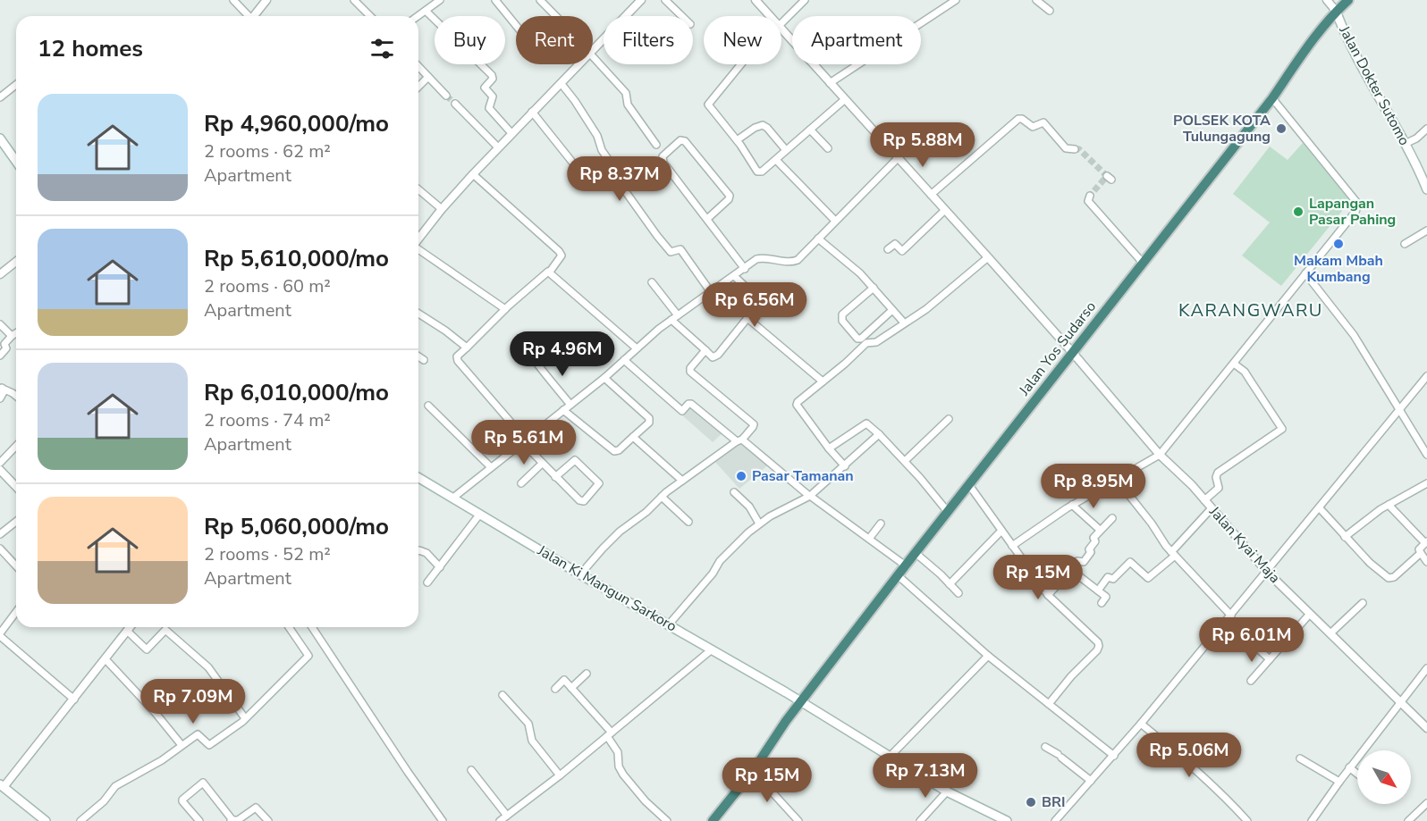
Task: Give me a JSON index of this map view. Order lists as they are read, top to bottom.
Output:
{
  "streets": {
    "highway": ["Jalan Yos Sudarso"],
    "main road": ["Jalan Dokter Sutomo", "Jalan Ki Mangun Sarkoro"],
    "street": ["Jalan Kyai Maja"]
  },
  "crossings": [
    ["Jalan Dokter Sutomo", "Jalan Yos Sudarso"],
    ["Jalan Yos Sudarso", "Jalan Kyai Maja"],
    ["Jalan Yos Sudarso", "Jalan Ki Mangun Sarkoro"]
  ],
  "districts": ["KARANGWARU"],
  "places": [
    "POLSEK KOTA Tulungagung",
    "Lapangan Pasar Pahing",
    "Makam Mbah Kumbang",
    "Pasar Tamanan",
    "BRI"
  ],
  "north": "bottom right",
  "page": {
    "chip": [
      "Buy",
      "Rent",
      "Filters",
      "New",
      "Apartment"
    ],
    "heading": "12 homes",
    "list": [
      {
        "name": "Rp 4,960,000/mo",
        "note": "2 rooms · 62 m² · Apartment"
      },
      {
        "name": "Rp 5,610,000/mo",
        "note": "2 rooms · 60 m² · Apartment"
      },
      {
        "name": "Rp 6,010,000/mo",
        "note": "2 rooms · 74 m² · Apartment"
      },
      {
        "name": "Rp 5,060,000/mo",
        "note": "2 rooms · 52 m² · Apartment"
      }
    ],
    "price": [
      "Rp 5.88M",
      "Rp 8.37M",
      "Rp 6.56M",
      "Rp 4.96M",
      "Rp 5.61M",
      "Rp 8.95M",
      "Rp 15M",
      "Rp 6.01M",
      "Rp 7.09M",
      "Rp 5.06M",
      "Rp 7.13M",
      "Rp 15M"
    ]
  }
}
